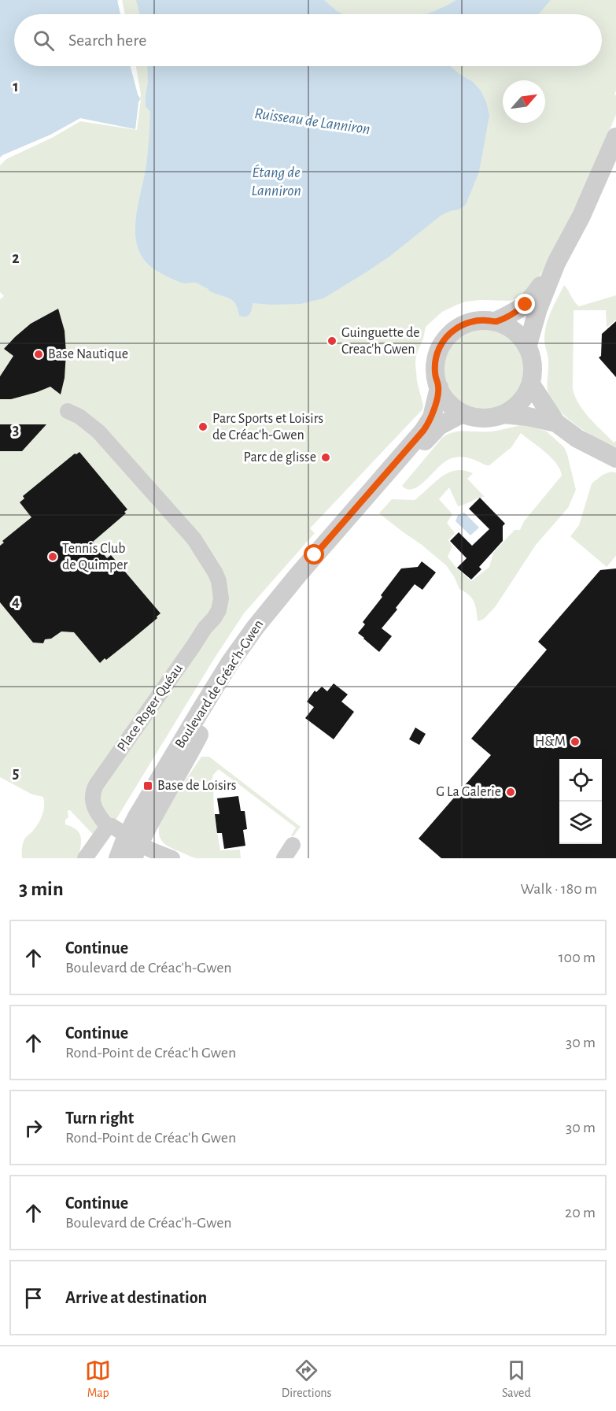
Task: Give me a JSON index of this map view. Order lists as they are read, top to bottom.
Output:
{
  "streets": {
    "street": ["Boulevard de Créac'h-Gwen", "Place Roger Quéau"]
  },
  "water": ["Ruisseau de Lanniron", "Étang de Lanniron"],
  "places": {
    "other": [
      "Guinguette de Creac'h Gwen",
      "Base Nautique",
      "Parc Sports et Loisirs de Créac'h-Gwen",
      "Parc de glisse",
      "Tennis Club de Quimper",
      "H&M",
      "G La Galerie"
    ],
    "transit": ["Base de Loisirs"]
  },
  "north": "top right",
  "page": {
    "search": "Search here",
    "heading": ["3 min", "Walk · 180 m"],
    "list": [
      ["Continue", "Boulevard de Créac'h-Gwen", "100 m"],
      ["Continue", "Rond-Point de Créac'h Gwen", "30 m"],
      ["Turn right", "Rond-Point de Créac'h Gwen", "30 m"],
      ["Continue", "Boulevard de Créac'h-Gwen", "20 m"],
      "Arrive at destination"
    ],
    "nav": ["Map", "Directions", "Saved"]
  },
  "grid": {
    "rows": [
      "1",
      "2",
      "3",
      "4",
      "5"
    ]
  }
}
